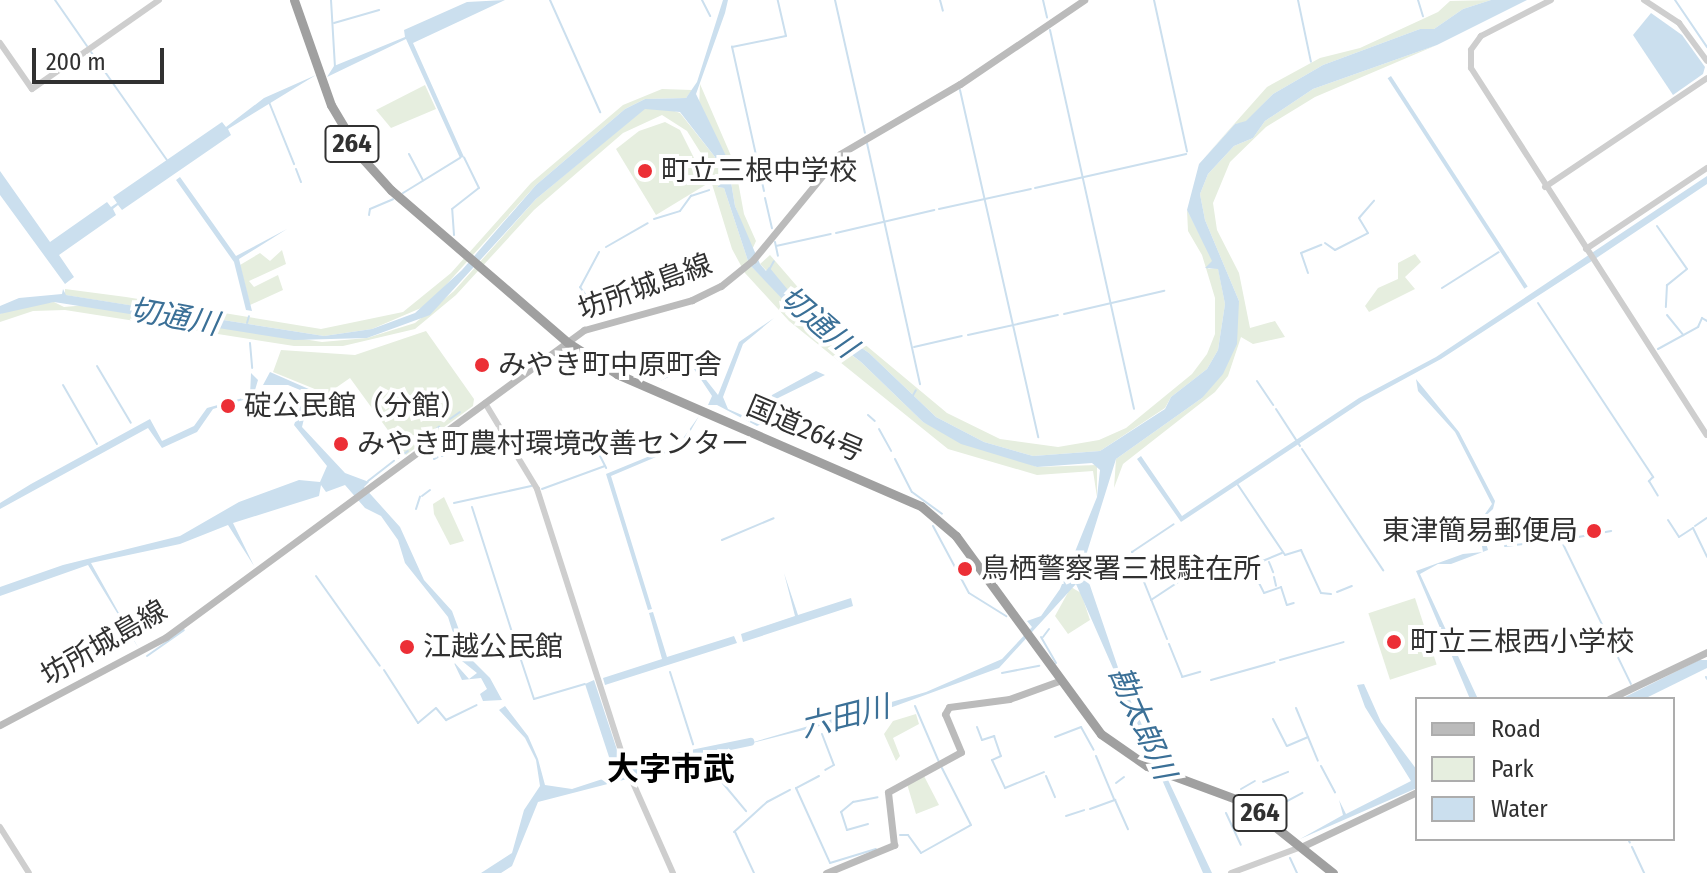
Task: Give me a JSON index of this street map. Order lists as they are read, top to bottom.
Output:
{
  "streets": {
    "highway": ["264", "国道264号"],
    "main road": ["坊所城島線"]
  },
  "crossings": [
    ["坊所城島線", "国道264号"]
  ],
  "districts": ["大字市武"],
  "water": ["切通川", "六田川", "勘太郎川"],
  "places": [
    "町立三根中学校",
    "みやき町中原町舎",
    "碇公民館（分館）",
    "みやき町農村環境改善センター",
    "東津簡易郵便局",
    "鳥栖警察署三根駐在所",
    "町立三根西小学校",
    "江越公民館"
  ],
  "legend": ["Road", "Park", "Water"],
  "scale_bar": "200 m"
}
